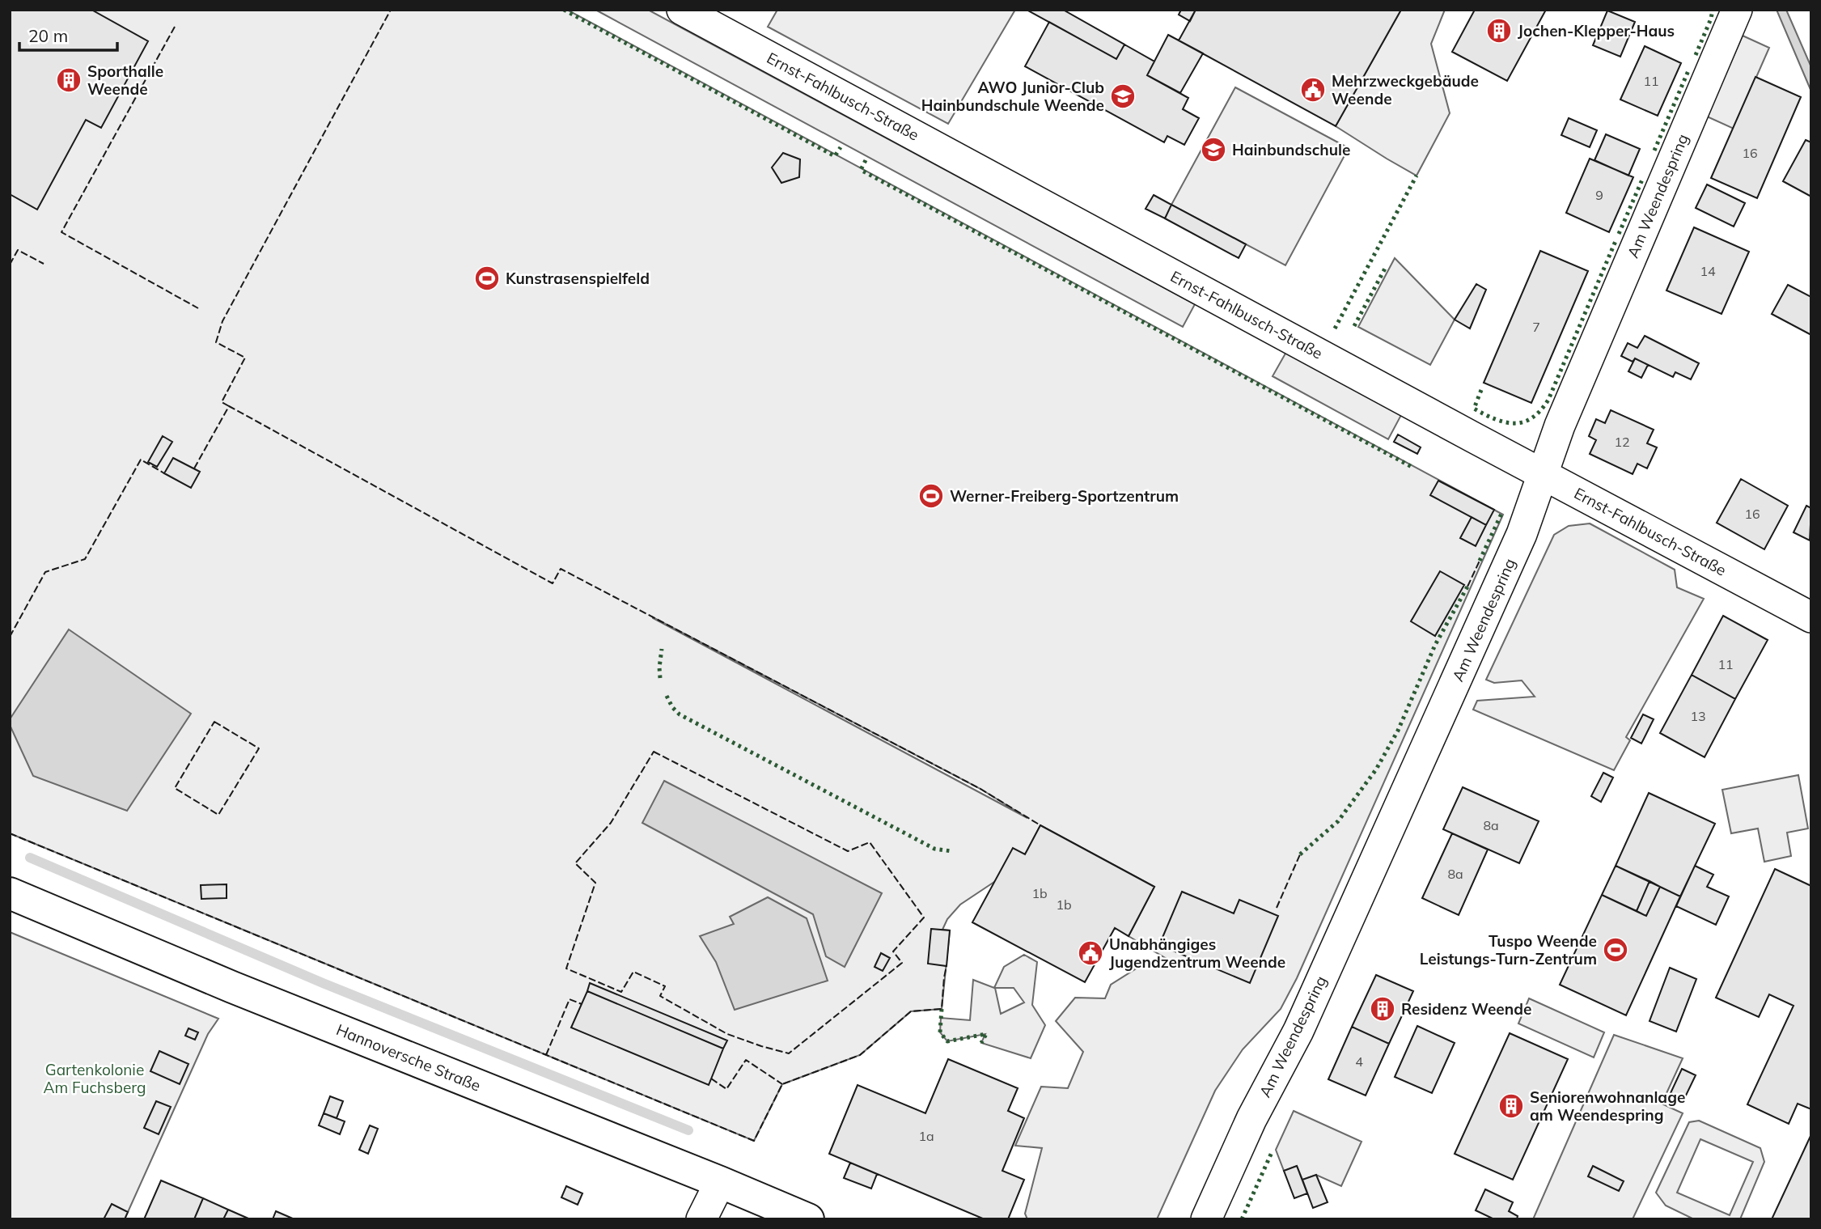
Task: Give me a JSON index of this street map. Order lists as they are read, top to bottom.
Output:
{
  "streets": {
    "street": ["Ernst-Fahlbusch-Straße", "Am Weendespring", "Hannoversche Straße"]
  },
  "crossings": [
    ["Ernst-Fahlbusch-Straße", "Am Weendespring"]
  ],
  "parks": ["Gartenkolonie Am Fuchsberg"],
  "places": {
    "building": [
      "Jochen-Klepper-Haus",
      "Sporthalle Weende",
      "Residenz Weende",
      "Seniorenwohnanlage am Weendespring"
    ],
    "public building": ["Mehrzweckgebäude Weende", "Unabhängiges Jugendzentrum Weende"],
    "school or university": ["AWO Junior-Club Hainbundschule Weende", "Hainbundschule"],
    "sports": ["Kunstrasenspielfeld", "Werner-Freiberg-Sportzentrum", "Tuspo Weende Leistungs-Turn-Zentrum"]
  },
  "house_numbers": [
    "11",
    "16",
    "9",
    "14",
    "7",
    "12",
    "16",
    "11",
    "13",
    "8a",
    "8a",
    "1b",
    "1b",
    "4",
    "1a"
  ],
  "scale_bar": "20 m"
}
